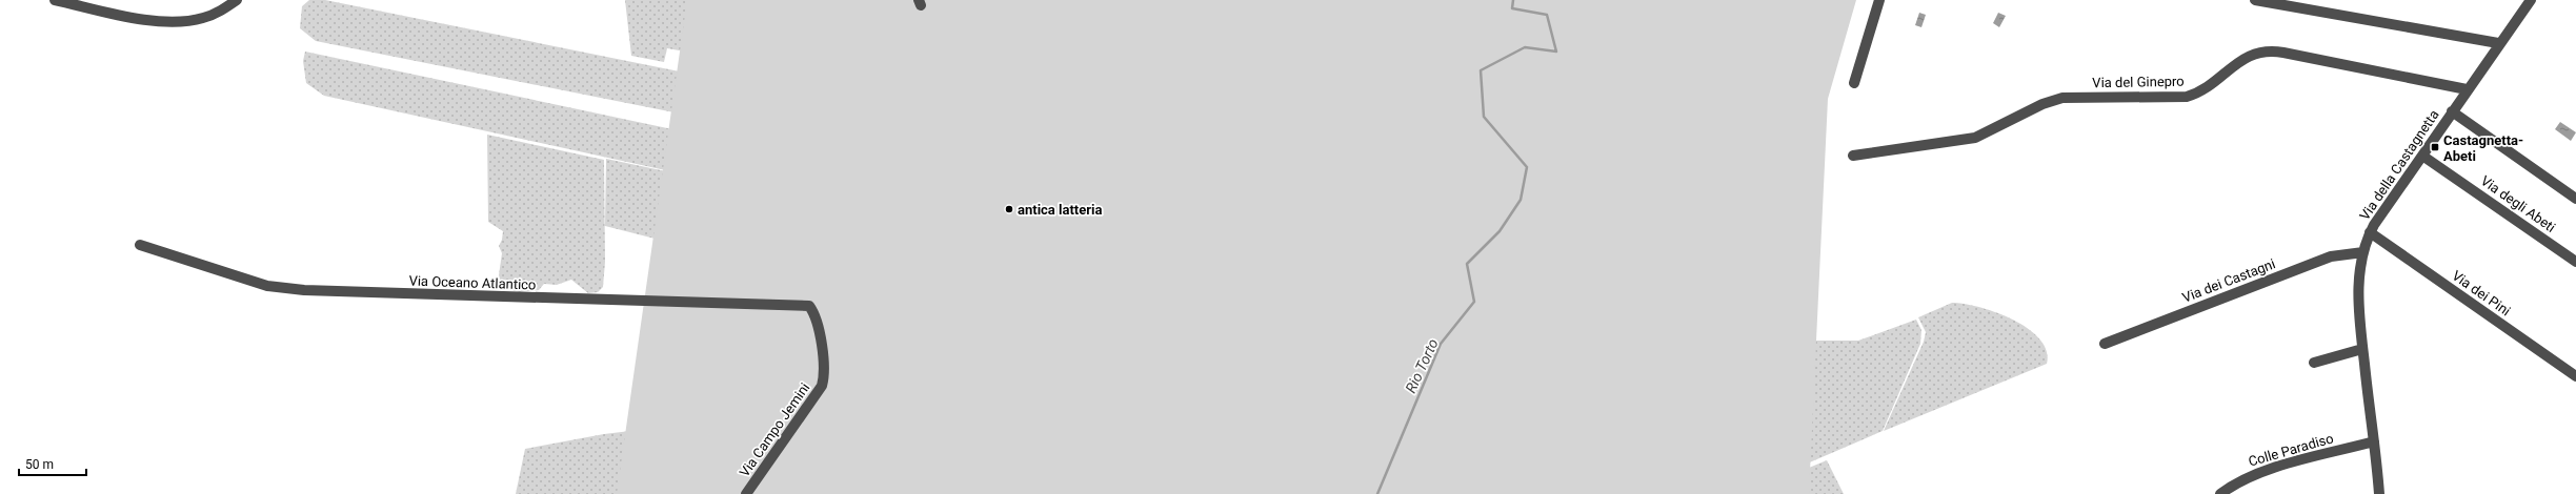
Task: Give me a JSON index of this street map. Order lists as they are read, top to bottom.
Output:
{
  "streets": {
    "street": [
      "Via del Ginepro",
      "Via della Castagnetta",
      "Via degli Abeti",
      "Via dei Castagni",
      "Via Oceano Atlantico",
      "Via dei Pini",
      "Via Campo Jemini",
      "Colle Paradiso"
    ]
  },
  "crossings": [
    ["Via del Ginepro", "Via della Castagnetta"],
    ["Via della Castagnetta", "Via degli Abeti"],
    ["Via della Castagnetta", "Via dei Castagni"],
    ["Via della Castagnetta", "Via dei Pini"],
    ["Via della Castagnetta", "Colle Paradiso"],
    ["Via Oceano Atlantico", "Via Campo Jemini"]
  ],
  "water": ["Rio Torto"],
  "places": {
    "transit": ["Castagnetta- Abeti"],
    "other": ["antica latteria"]
  },
  "scale_bar": "50 m"
}
